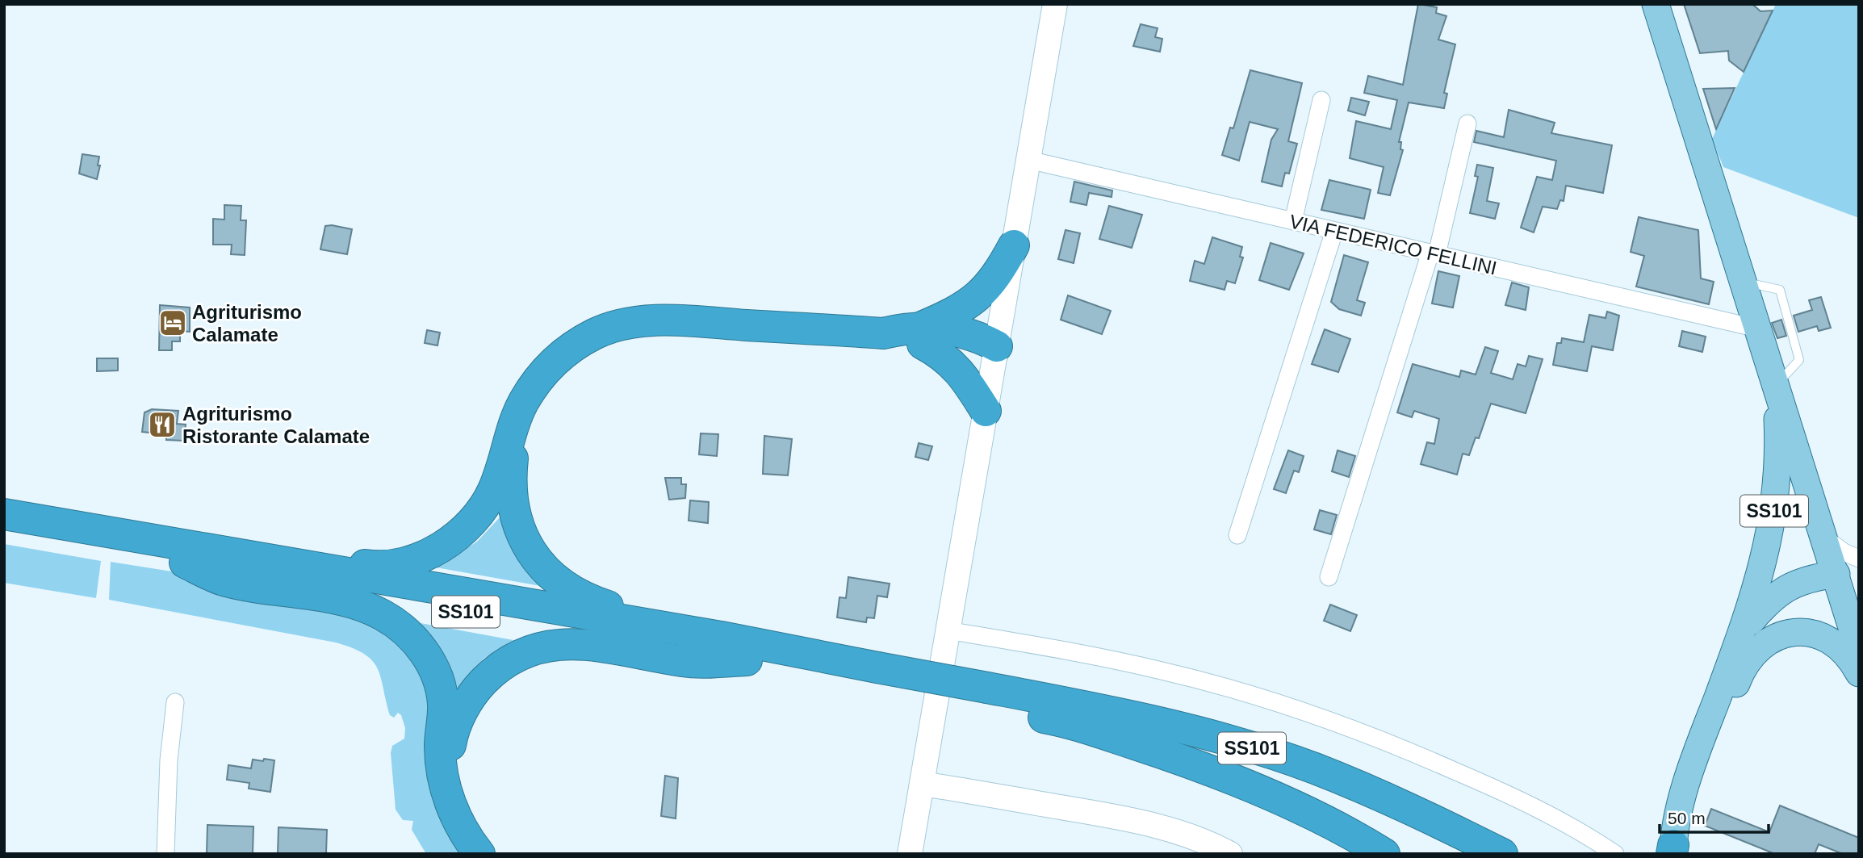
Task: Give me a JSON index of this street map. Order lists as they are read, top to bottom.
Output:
{
  "streets": {
    "highway": ["SS101"],
    "street": ["VIA FEDERICO FELLINI"]
  },
  "places": {
    "hotel": ["Agriturismo Calamate"],
    "restaurant": ["Agriturismo Ristorante Calamate"]
  },
  "scale_bar": "50 m"
}
